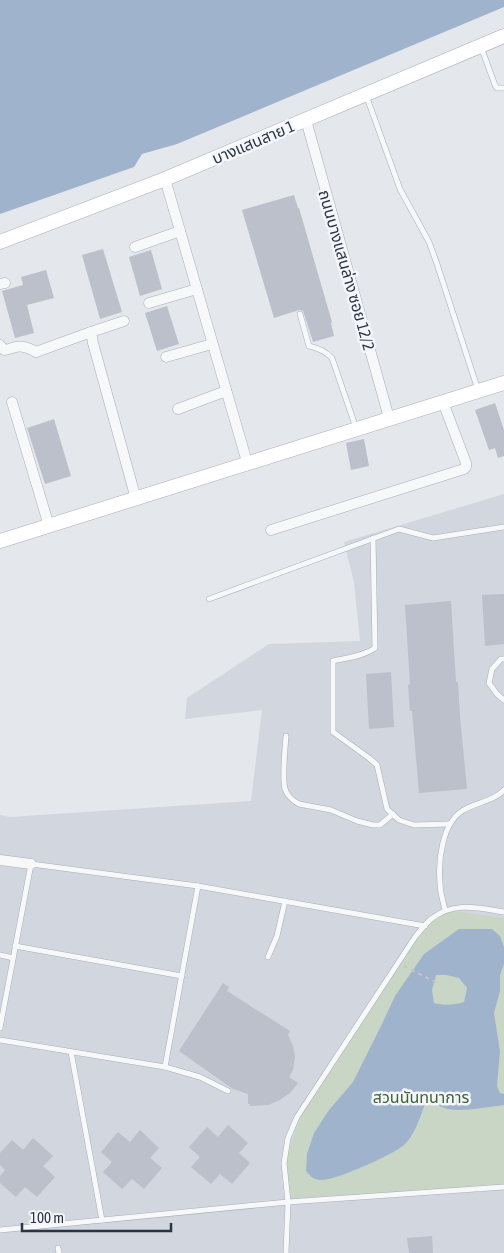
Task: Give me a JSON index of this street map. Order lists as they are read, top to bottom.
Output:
{
  "streets": {
    "street": ["บางแสนสาย 1", "ถนนบางแสนล่าง ซอย 12/2"]
  },
  "crossings": [
    ["บางแสนสาย 1", "ถนนบางแสนล่าง ซอย 12/2"]
  ],
  "parks": ["สวนนันทนาการ"],
  "scale_bar": "100 m"
}
